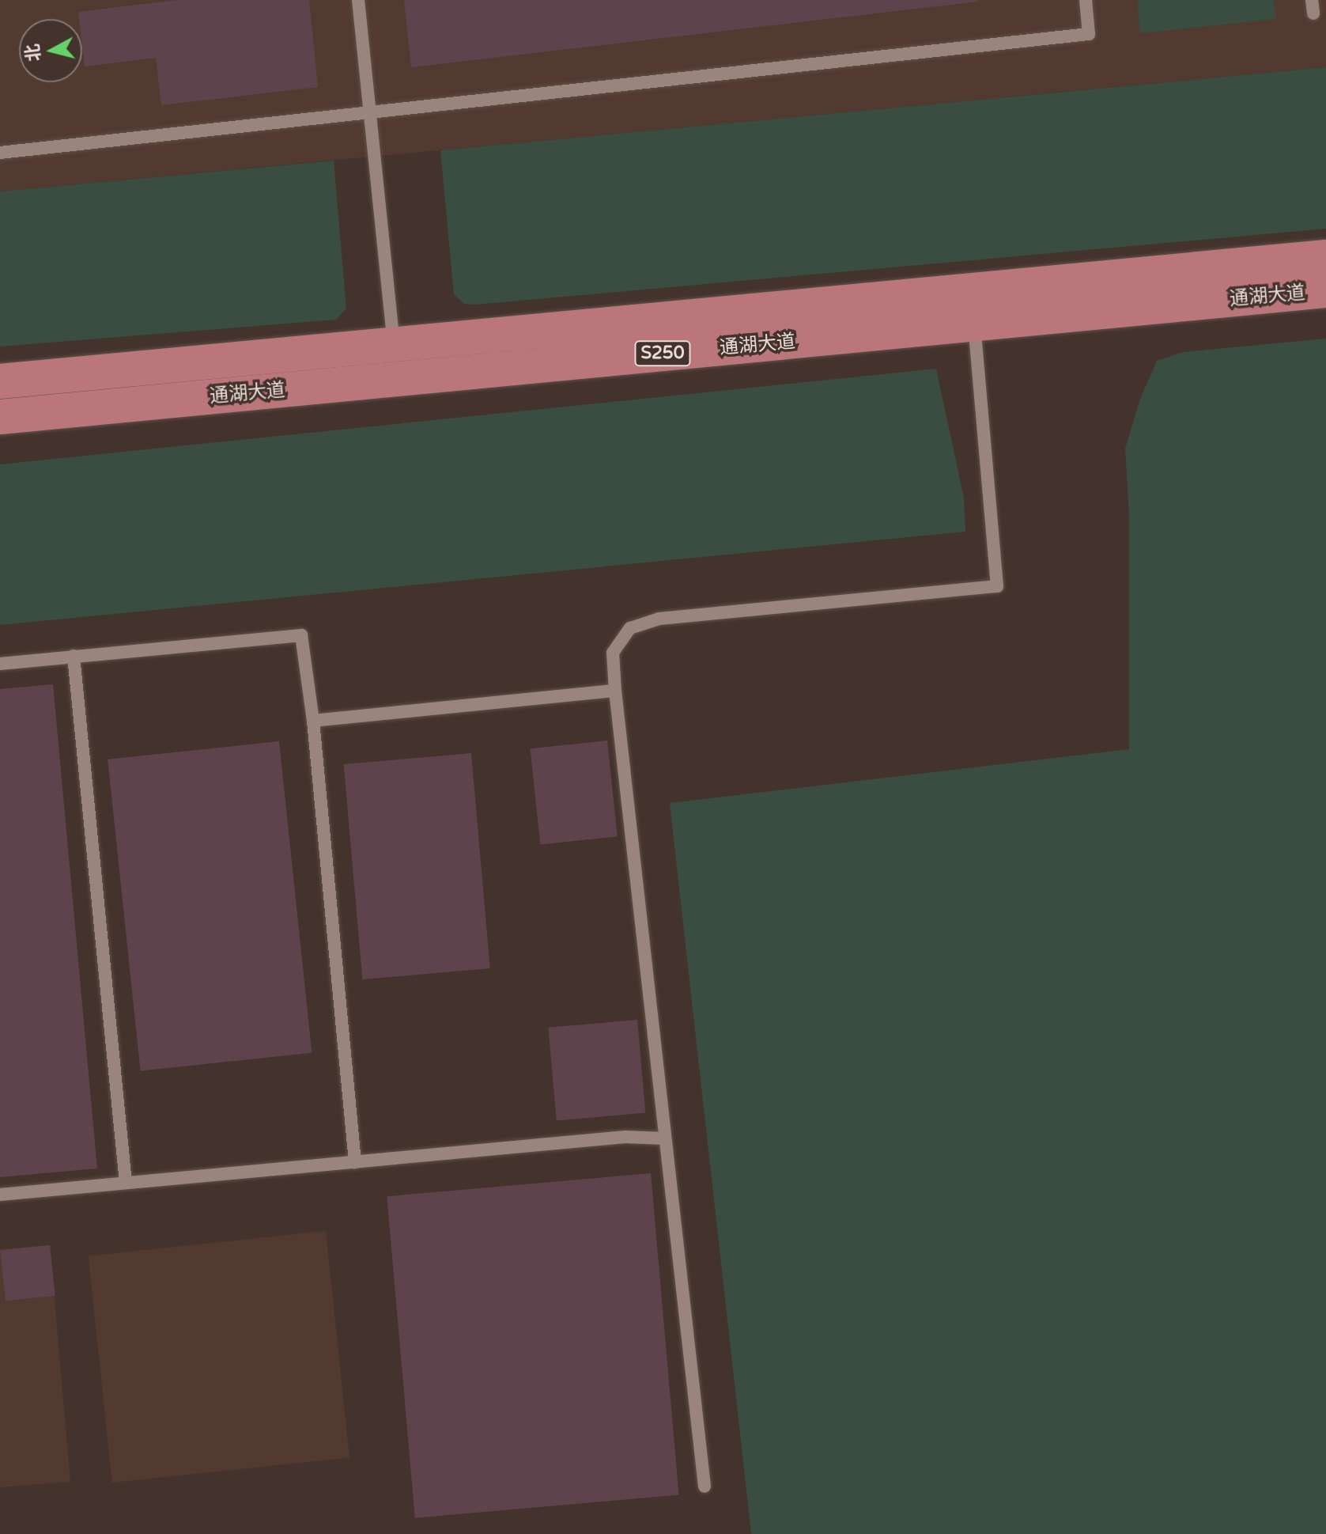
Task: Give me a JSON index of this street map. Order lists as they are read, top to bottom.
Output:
{
  "streets": {
    "main road": ["通湖大道", "S250"]
  },
  "north": "left"
}
